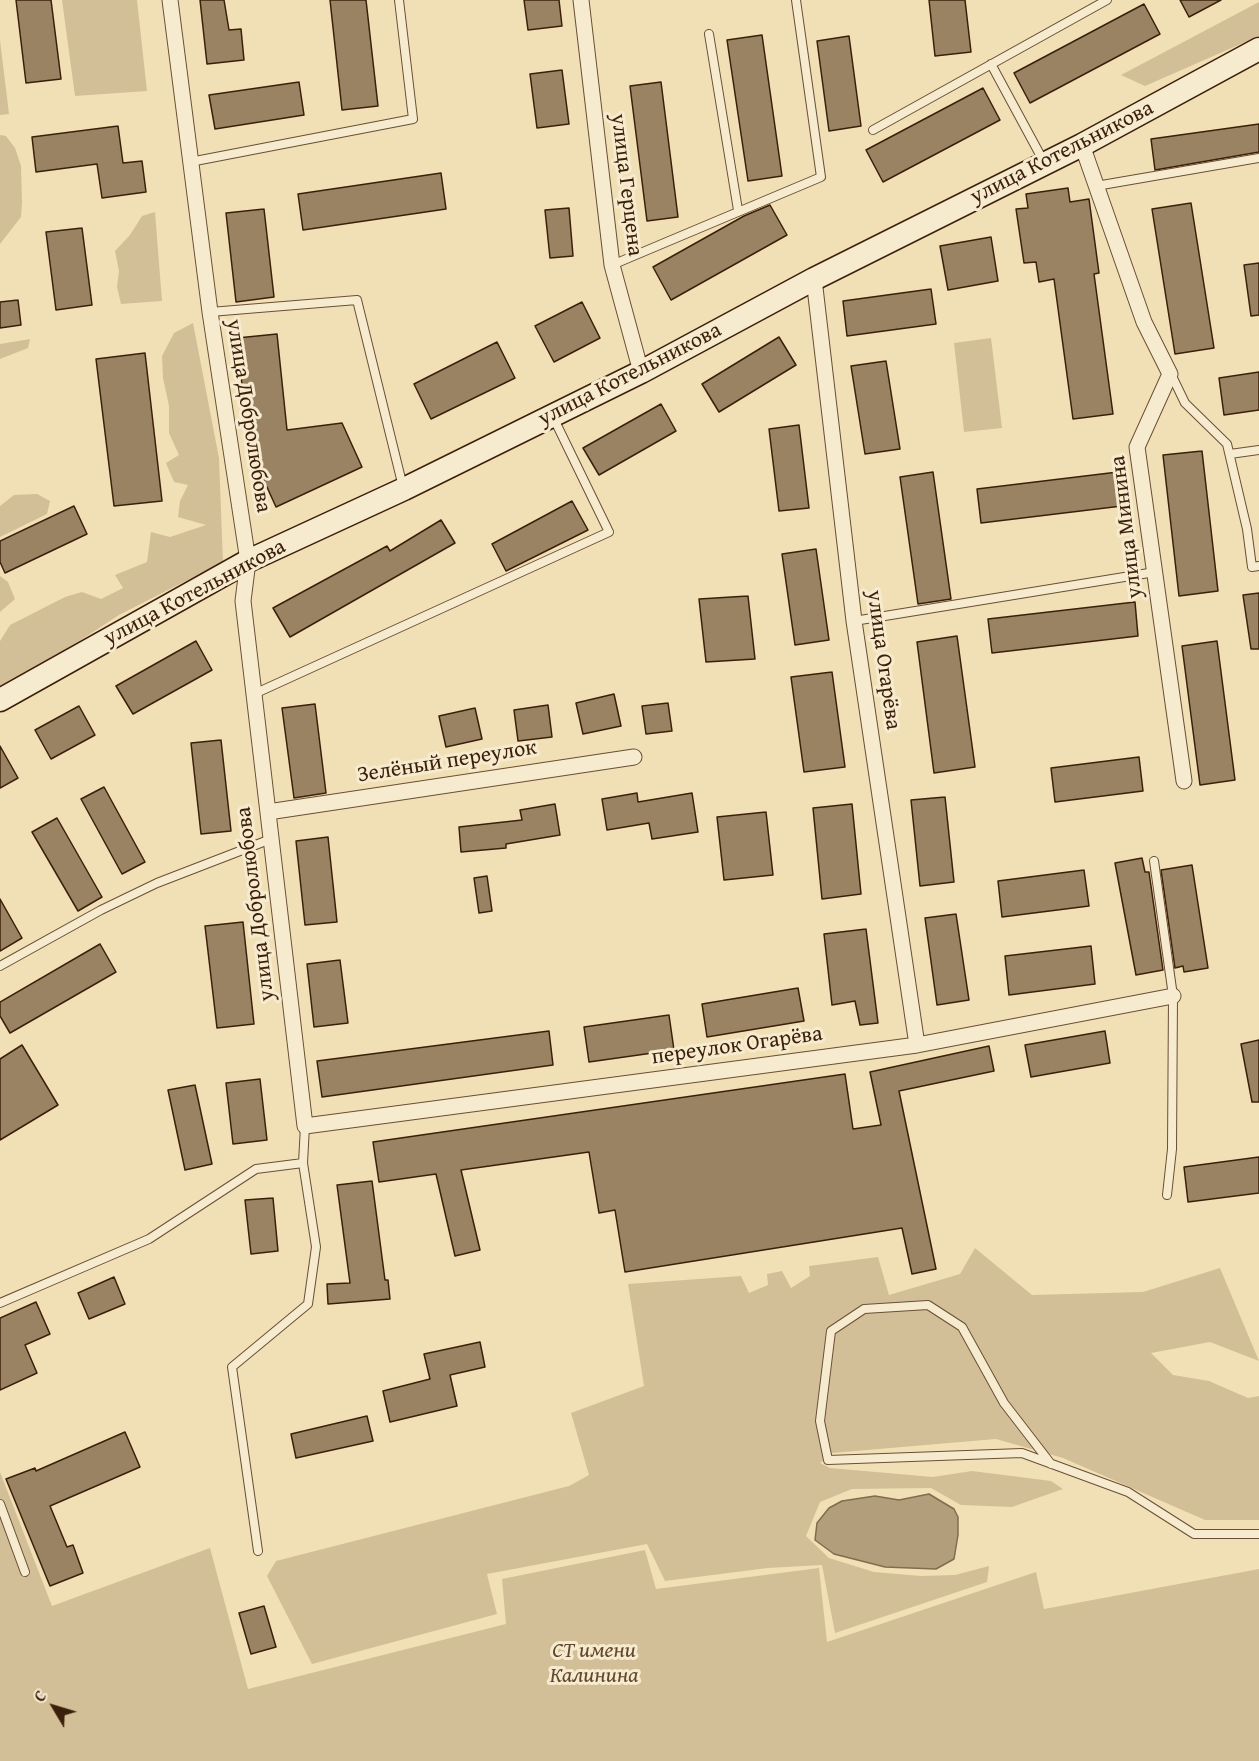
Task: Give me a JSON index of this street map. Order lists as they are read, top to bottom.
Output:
{
  "streets": {
    "street": [
      "улица Котельникова",
      "улица Герцена",
      "улица Добролюбова",
      "улица Минина",
      "улица Огарёва",
      "Зелёный переулок",
      "переулок Огарёва"
    ]
  },
  "crossings": [
    ["улица Котельникова", "улица Герцена"],
    ["улица Котельникова", "улица Добролюбова"],
    ["улица Котельникова", "улица Огарёва"],
    ["улица Добролюбова", "Зелёный переулок"],
    ["улица Добролюбова", "переулок Огарёва"],
    ["улица Огарёва", "переулок Огарёва"]
  ],
  "parks": ["СТ имени Калинина"],
  "north": "top left"
}
